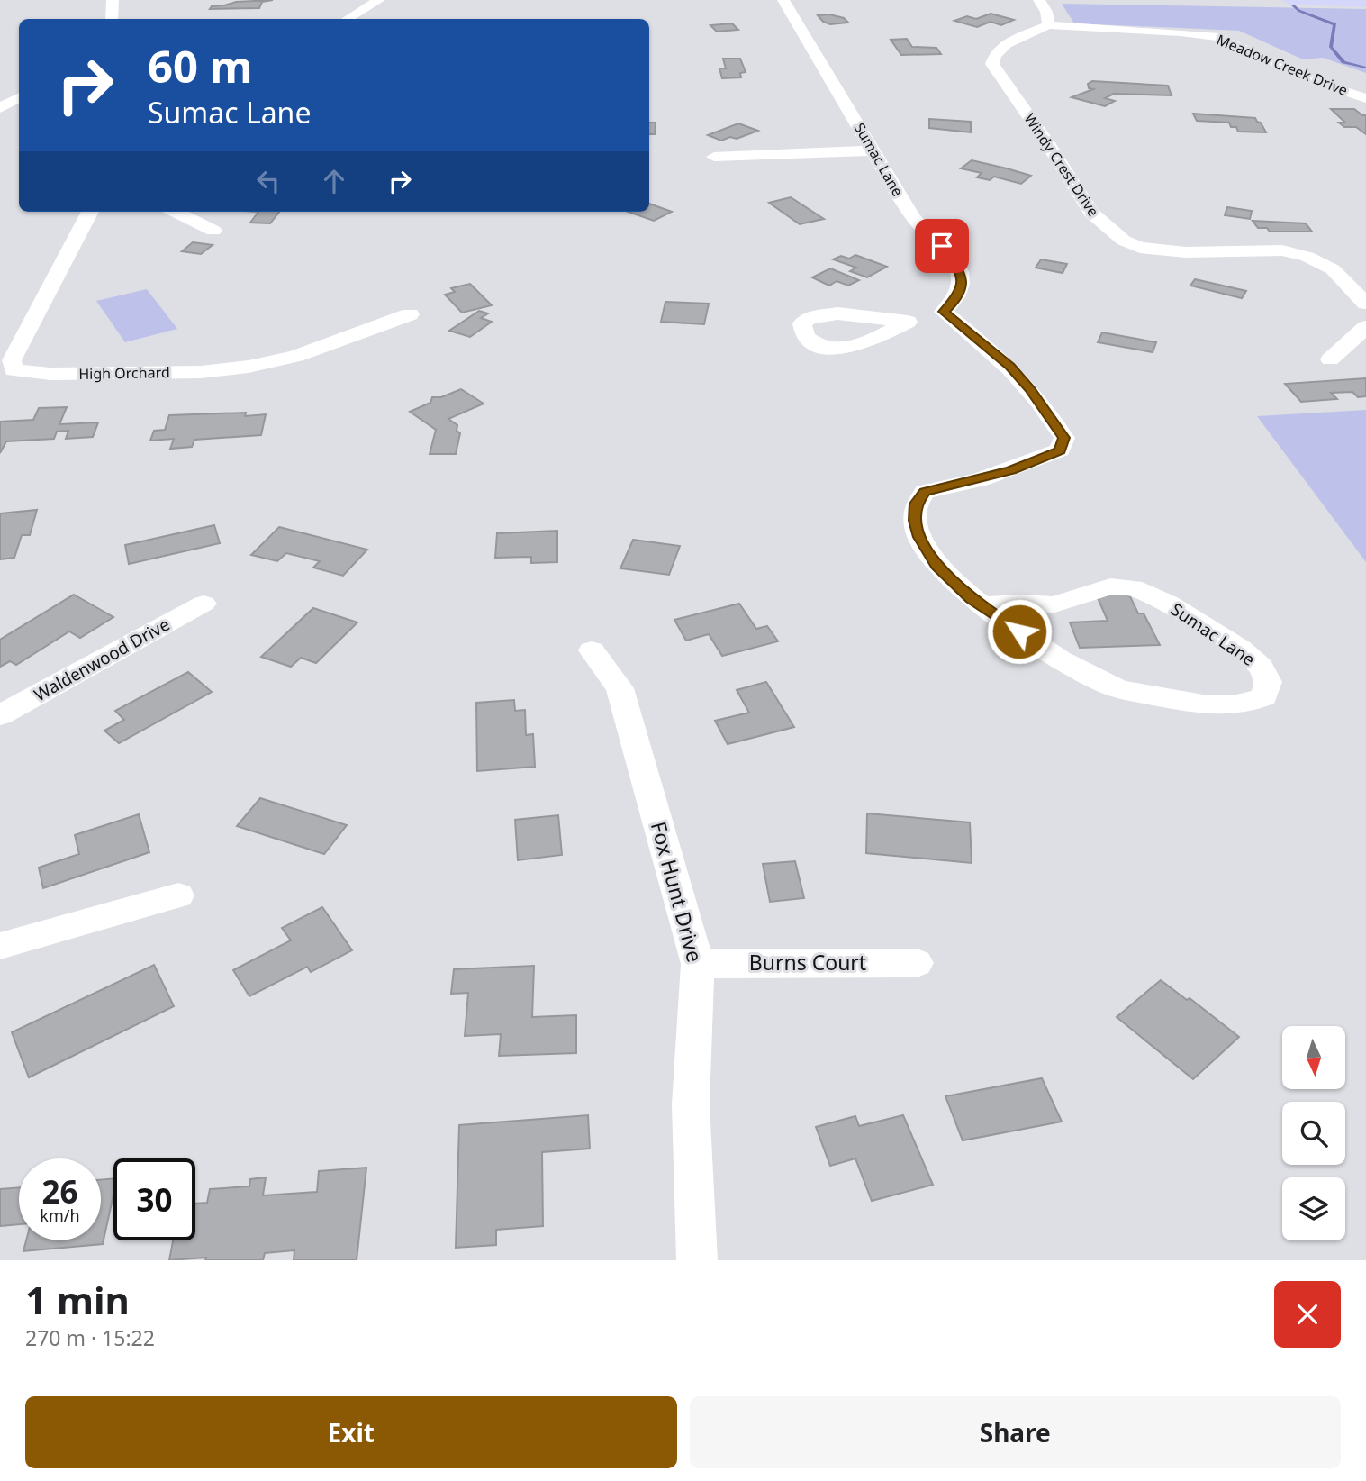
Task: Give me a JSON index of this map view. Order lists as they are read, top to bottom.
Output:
{
  "streets": {
    "street": [
      "Meadow Creek Drive",
      "Sumac Lane",
      "Windy Crest Drive",
      "High Orchard",
      "Waldenwood Drive",
      "Fox Hunt Drive",
      "Burns Court"
    ]
  },
  "crossings": [
    ["Meadow Creek Drive", "Windy Crest Drive"],
    ["Fox Hunt Drive", "Burns Court"]
  ],
  "north": "bottom",
  "page": {
    "turn": ["60 m", "Sumac Lane"],
    "speed": "26 km/h",
    "limit": "30",
    "heading": ["1 min", "270 m · 15:22"],
    "buttons": ["Exit", "Share"]
  }
}
